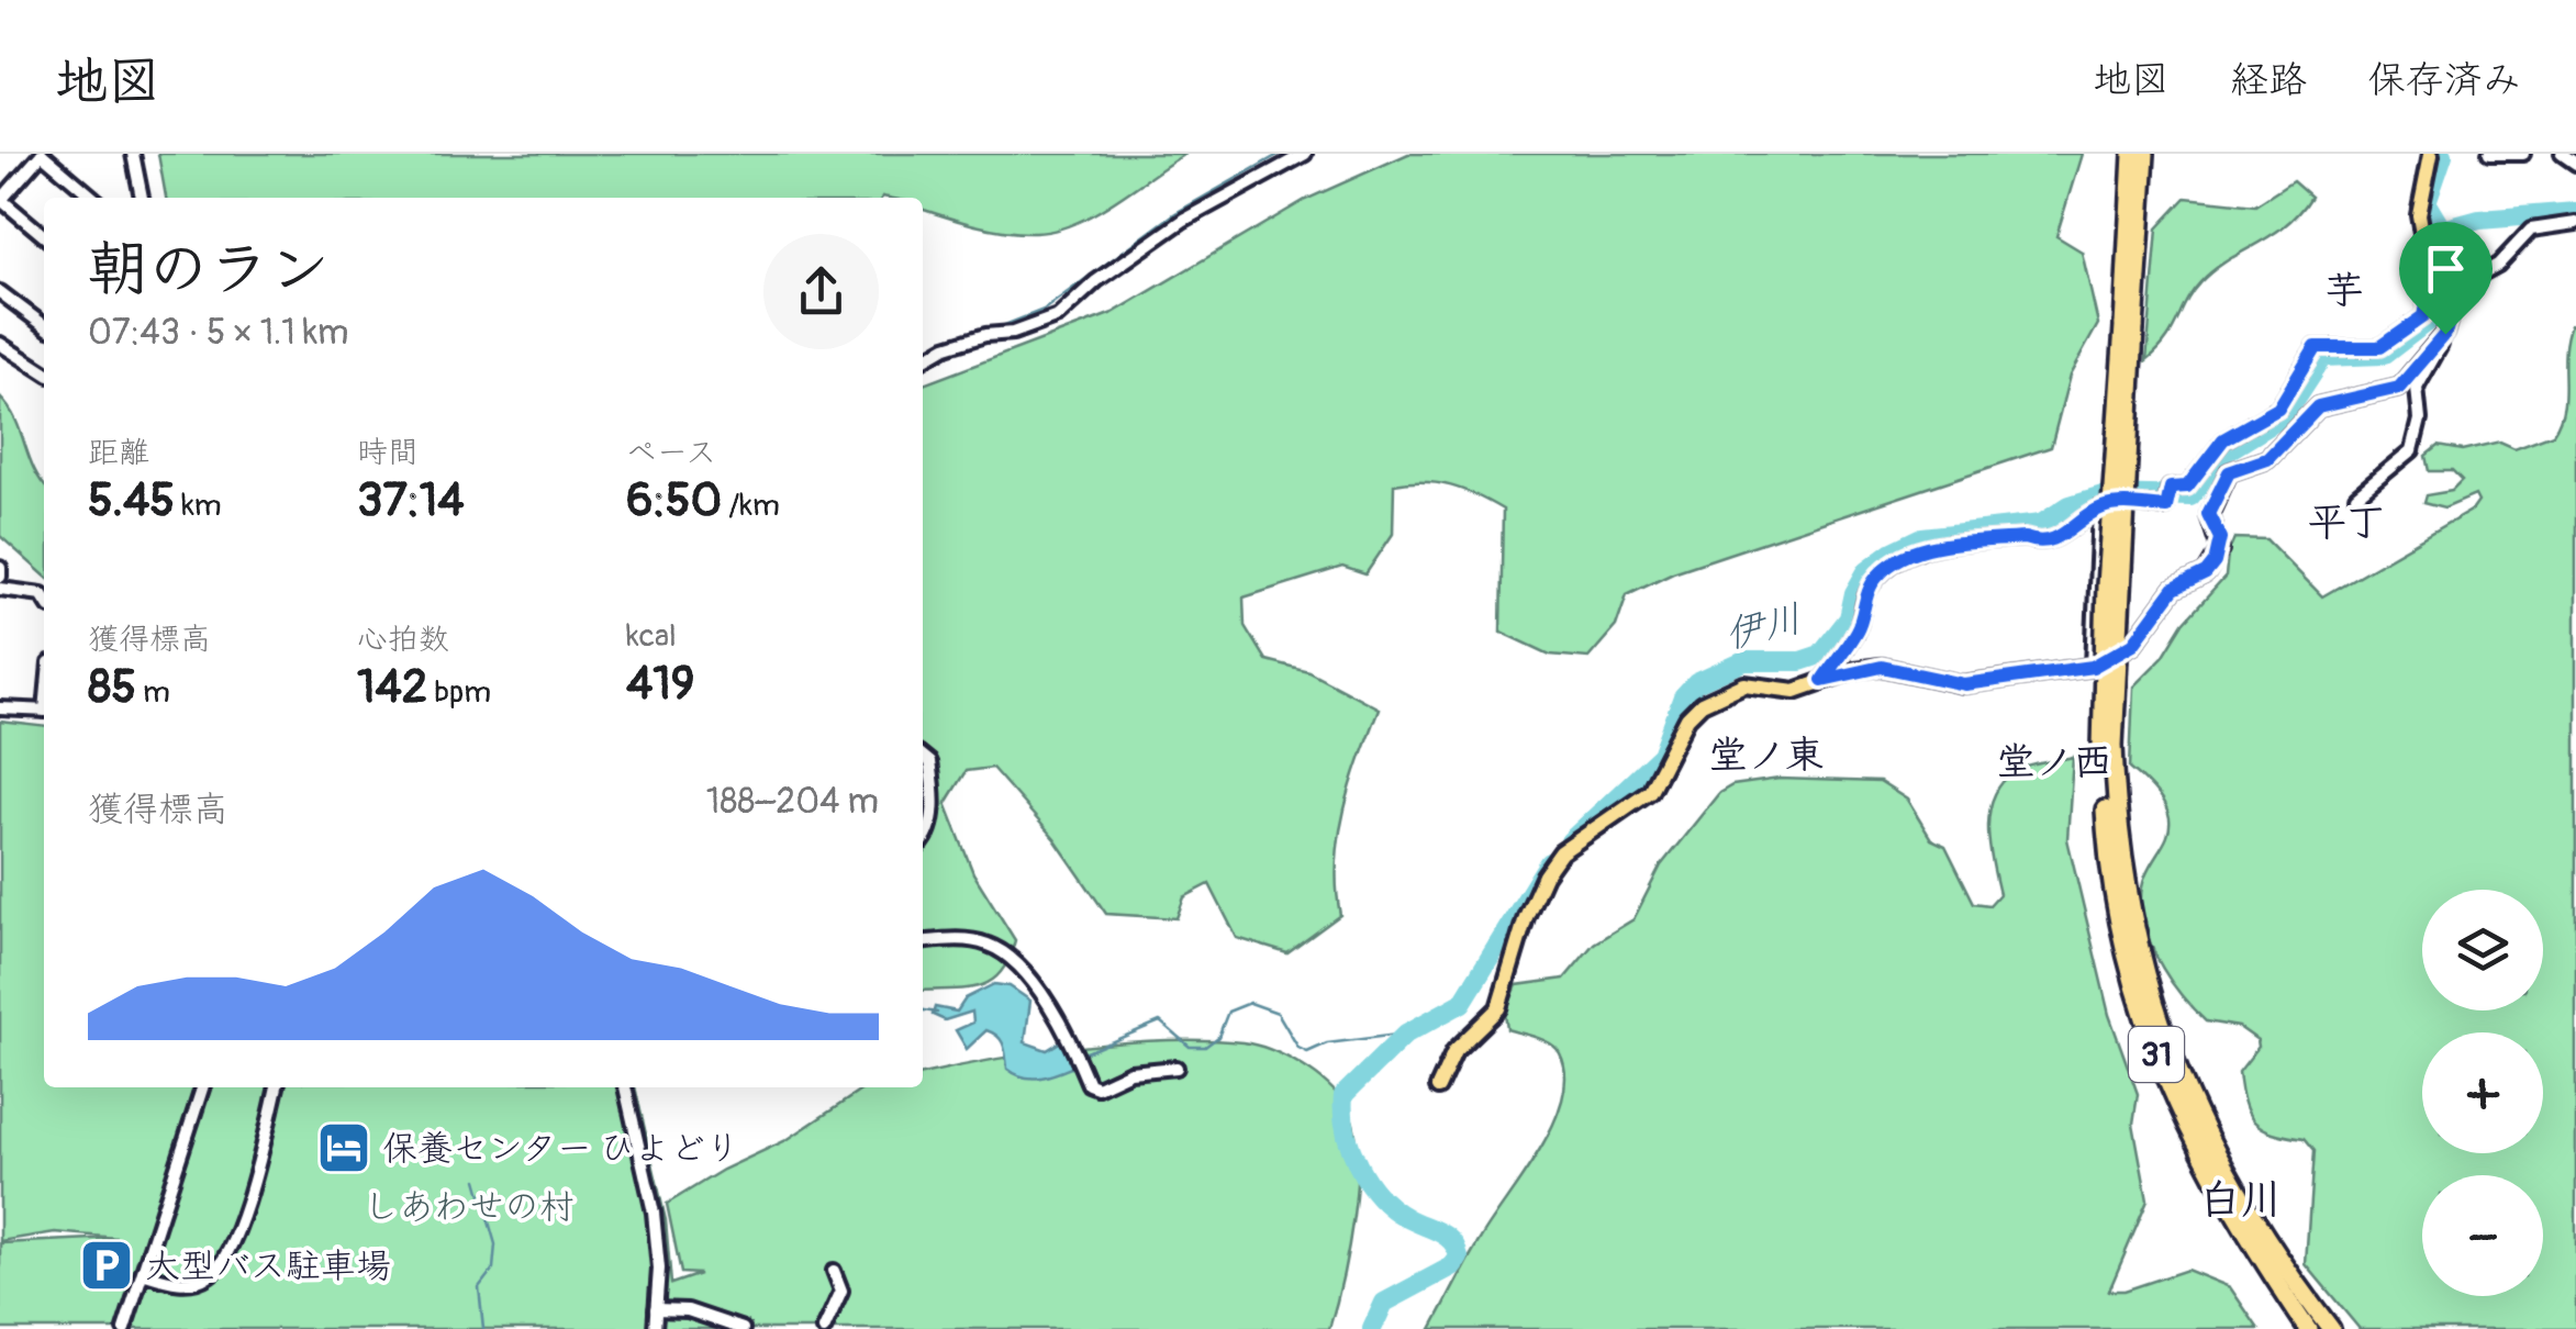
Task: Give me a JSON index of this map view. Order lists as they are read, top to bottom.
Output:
{
  "streets": {
    "highway": ["31"]
  },
  "districts": [
    "芋",
    "平丁",
    "堂ノ東",
    "堂ノ西",
    "白川"
  ],
  "water": ["伊川"],
  "parks": ["しあわせの村"],
  "places": {
    "hotel": ["保養センター ひよどり"],
    "parking": ["大型バス駐車場"]
  },
  "page": {
    "header": "地図",
    "nav": ["地図", "経路", "保存済み"],
    "heading": ["朝のラン", "07:43 · 5 × 1.1 km"],
    "stats": [
      ["距離", "5.45 km"],
      ["時間", "37:14"],
      ["ペース", "6:50 /km"],
      ["獲得標高", "85 m"],
      ["心拍数", "142 bpm"],
      ["kcal", "419"]
    ],
    "chart": ["獲得標高", "188–204 m"],
    "map_buttons": ["+", "−"]
  }
}
